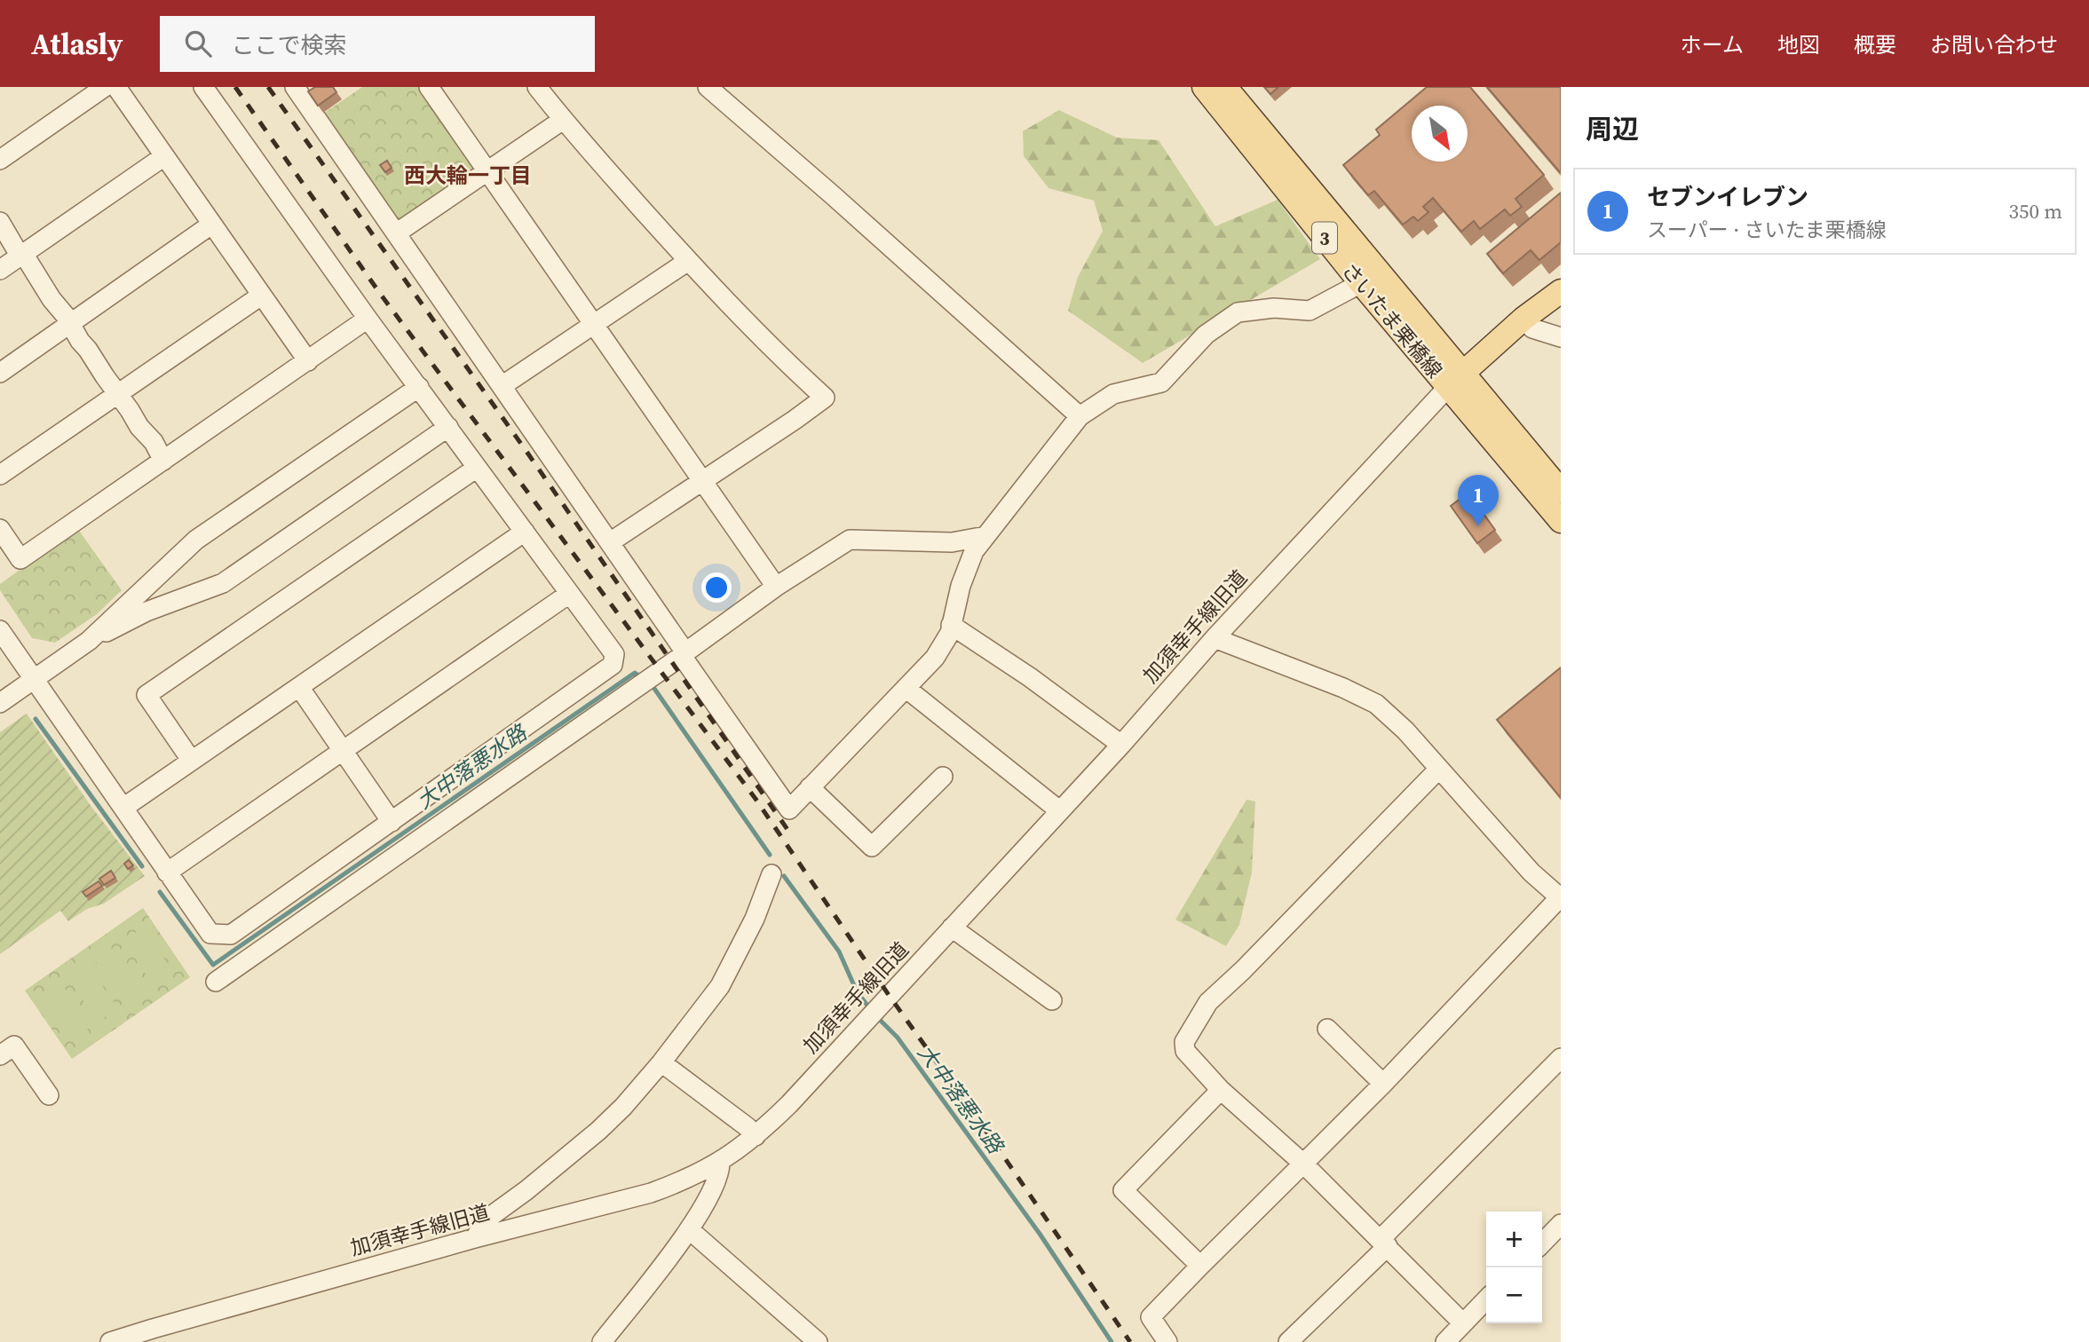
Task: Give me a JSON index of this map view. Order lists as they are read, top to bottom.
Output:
{
  "streets": {
    "main road": ["3", "さいたま栗橋線"],
    "street": ["加須幸手線旧道"]
  },
  "crossings": [
    ["さいたま栗橋線", "加須幸手線旧道"]
  ],
  "districts": ["西大輪一丁目"],
  "water": ["大中落悪水路"],
  "north": "bottom right",
  "page": {
    "header": "Atlasly",
    "search": "ここで検索",
    "nav": [
      "ホーム",
      "地図",
      "概要",
      "お問い合わせ"
    ],
    "heading": "周辺",
    "list": [
      {
        "mark": "1",
        "name": "セブンイレブン",
        "note": "スーパー · さいたま栗橋線",
        "value": "350 m"
      }
    ],
    "pins": "1",
    "map_buttons": ["+", "−"]
  }
}
